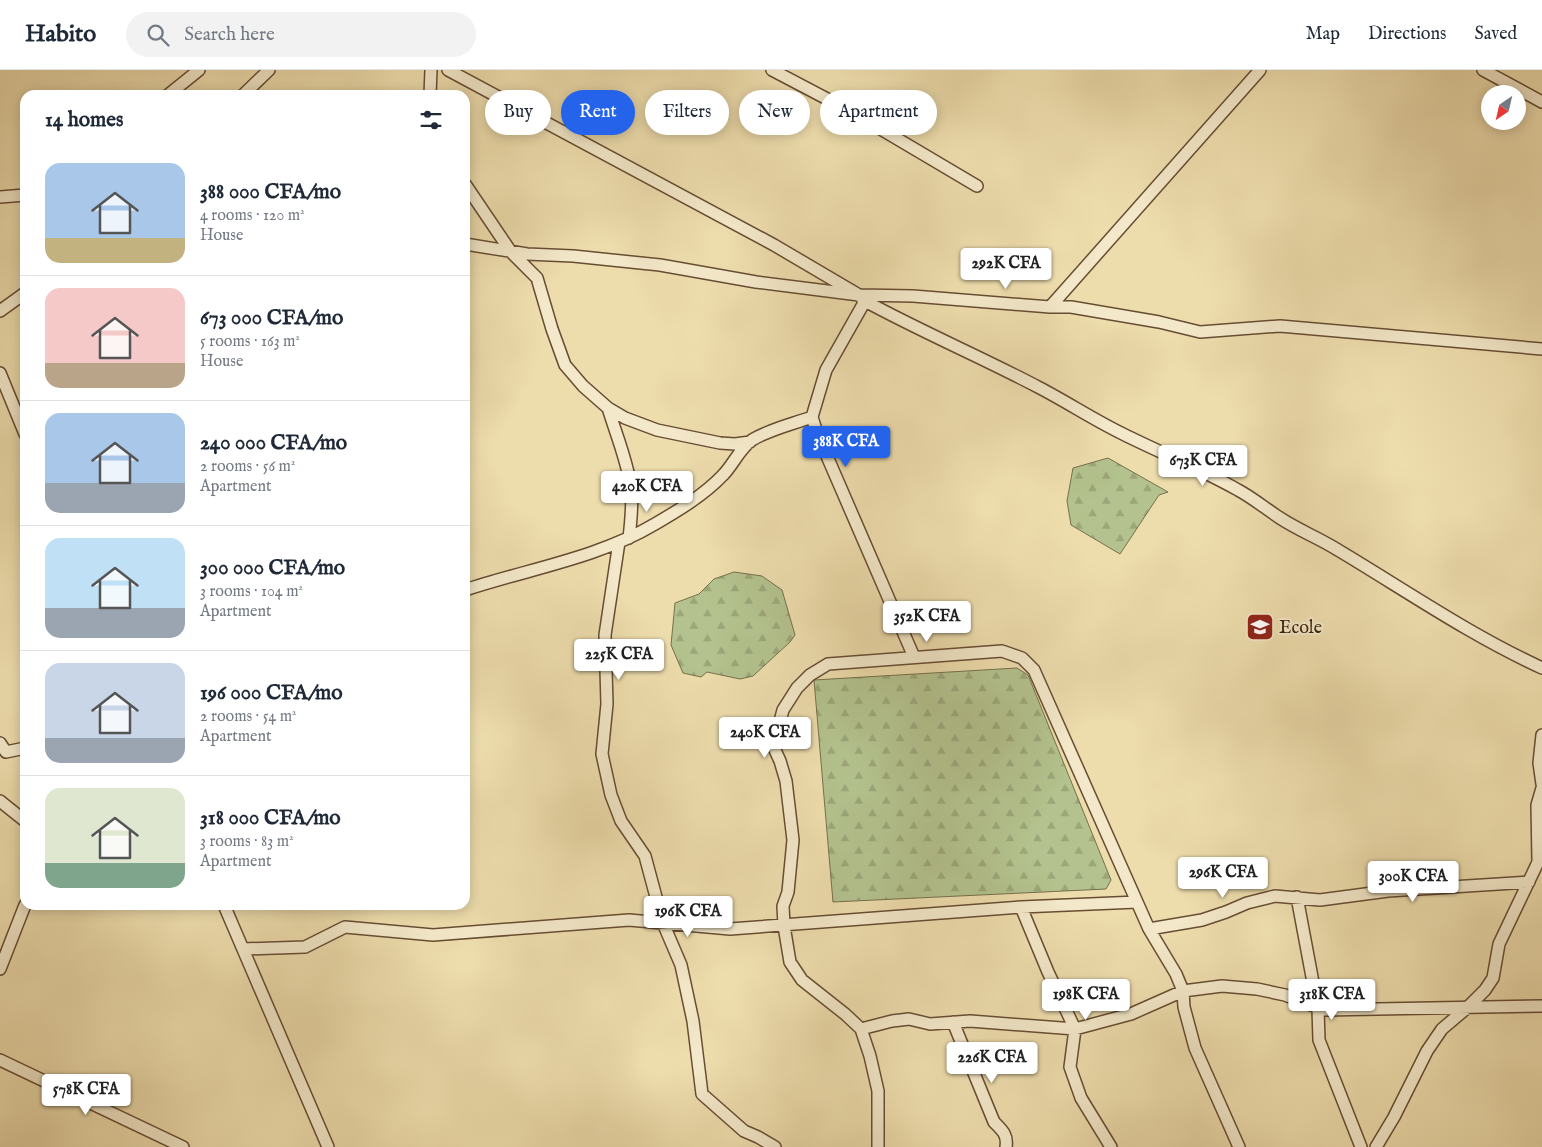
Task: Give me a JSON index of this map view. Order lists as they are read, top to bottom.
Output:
{
  "places": {
    "school or university": ["Ecole"]
  },
  "north": "bottom left",
  "page": {
    "header": "Habito",
    "search": "Search here",
    "nav": ["Map", "Directions", "Saved"],
    "chip": [
      "Buy",
      "Rent",
      "Filters",
      "New",
      "Apartment"
    ],
    "heading": "14 homes",
    "list": [
      {
        "name": "388 000 CFA/mo",
        "note": "4 rooms · 120 m² · House"
      },
      {
        "name": "673 000 CFA/mo",
        "note": "5 rooms · 163 m² · House"
      },
      {
        "name": "240 000 CFA/mo",
        "note": "2 rooms · 56 m² · Apartment"
      },
      {
        "name": "300 000 CFA/mo",
        "note": "3 rooms · 104 m² · Apartment"
      },
      {
        "name": "196 000 CFA/mo",
        "note": "2 rooms · 54 m² · Apartment"
      },
      {
        "name": "318 000 CFA/mo",
        "note": "3 rooms · 83 m² · Apartment"
      }
    ],
    "price": [
      "292K CFA",
      "388K CFA",
      "673K CFA",
      "420K CFA",
      "352K CFA",
      "225K CFA",
      "240K CFA",
      "296K CFA",
      "300K CFA",
      "196K CFA",
      "198K CFA",
      "318K CFA",
      "226K CFA",
      "578K CFA"
    ]
  }
}
